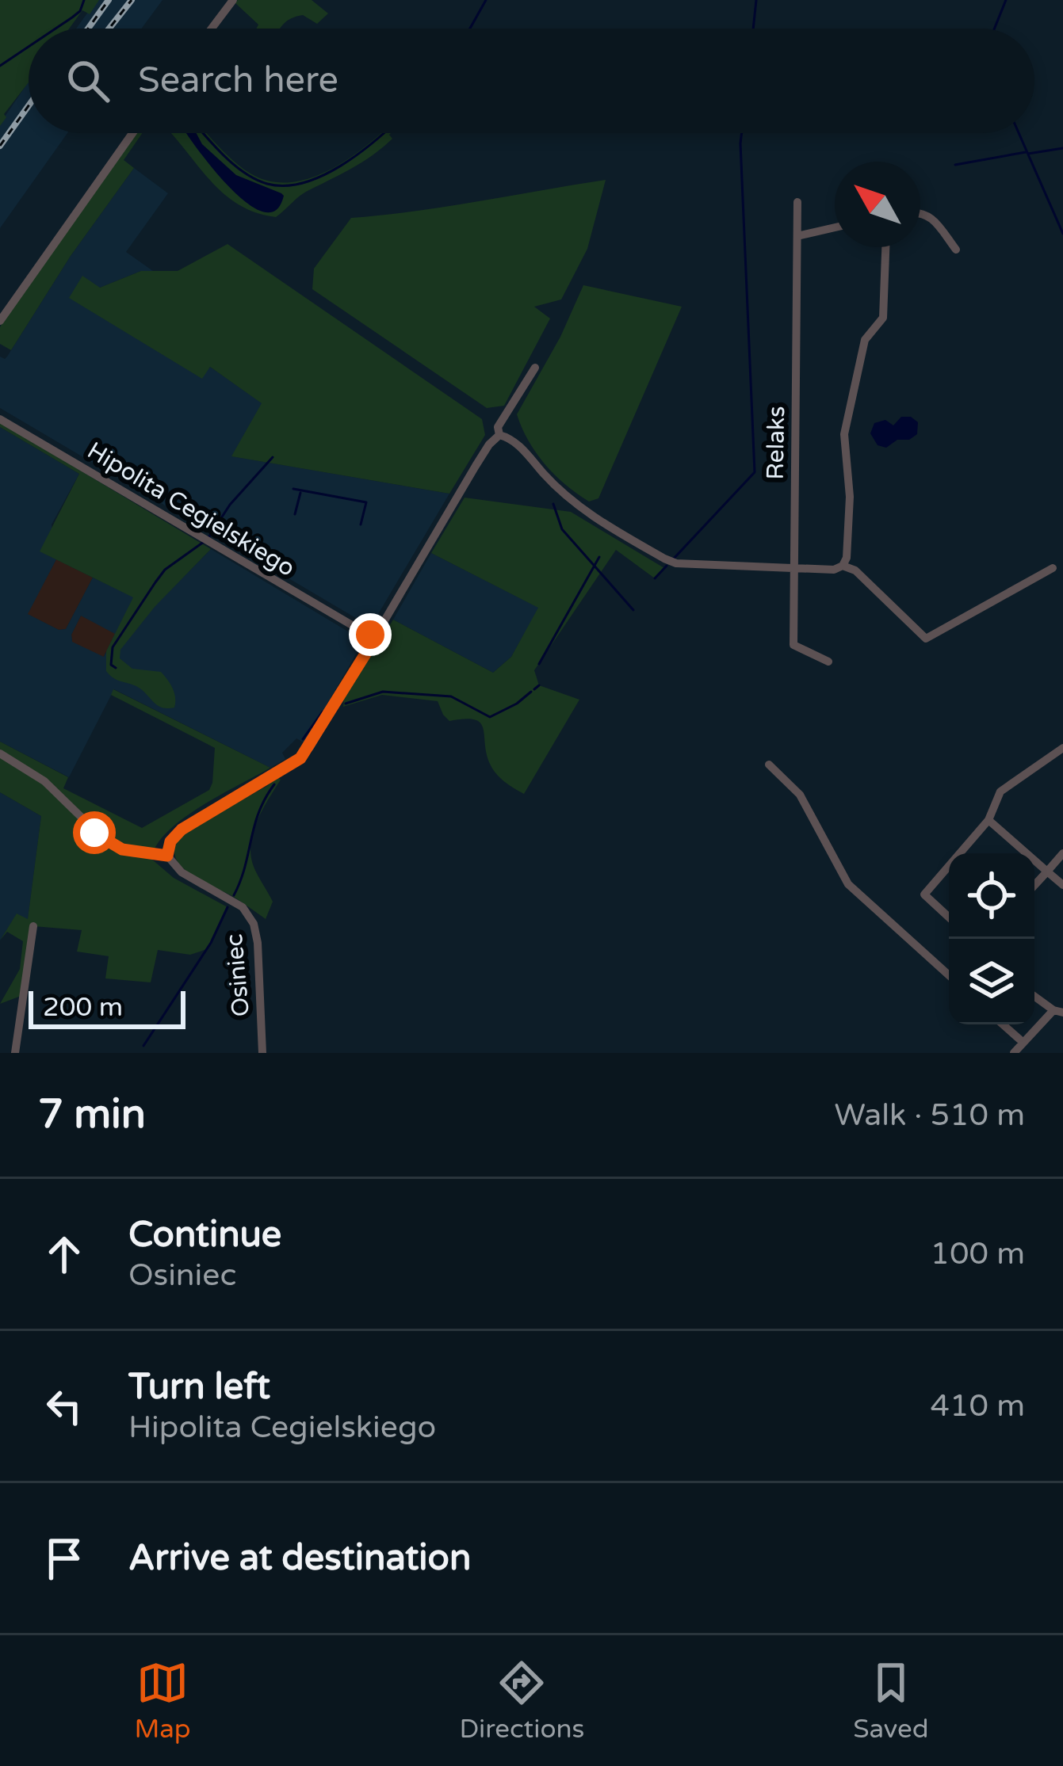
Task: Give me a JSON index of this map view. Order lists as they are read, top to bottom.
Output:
{
  "streets": {
    "street": ["Relaks", "Hipolita Cegielskiego", "Osiniec"]
  },
  "scale_bar": "200 m",
  "north": "top left",
  "page": {
    "search": "Search here",
    "scale": "200 m",
    "heading": ["7 min", "Walk · 510 m"],
    "list": [
      ["Continue", "Osiniec", "100 m"],
      ["Turn left", "Hipolita Cegielskiego", "410 m"],
      "Arrive at destination"
    ],
    "nav": ["Map", "Directions", "Saved"]
  }
}
